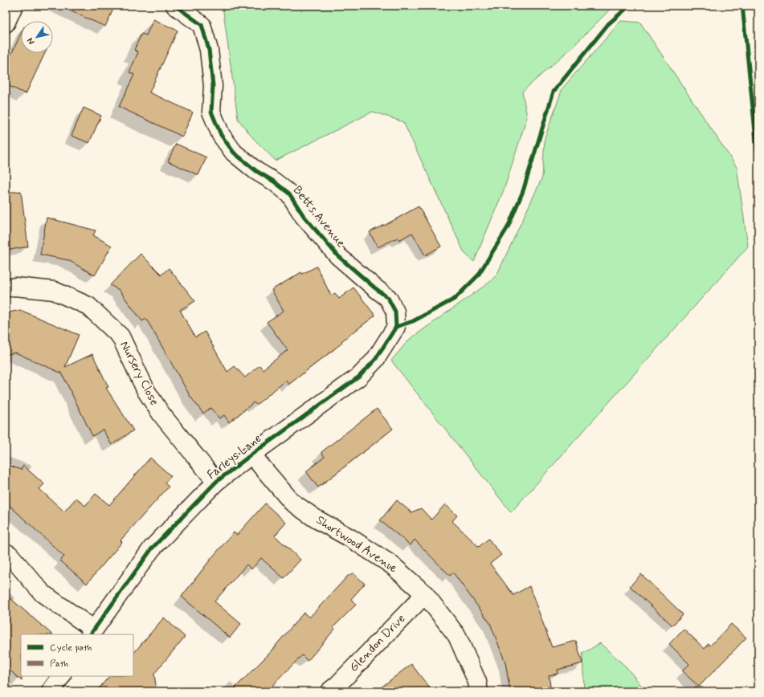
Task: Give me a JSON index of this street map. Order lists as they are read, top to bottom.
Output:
{
  "streets": {
    "street": [
      "Betts Avenue",
      "Nursery Close",
      "Farleys Lane",
      "Shortwood Avenue",
      "Glendon Drive"
    ]
  },
  "crossings": [
    ["Betts Avenue", "Farleys Lane"],
    ["Nursery Close", "Farleys Lane"],
    ["Farleys Lane", "Shortwood Avenue"],
    ["Shortwood Avenue", "Glendon Drive"]
  ],
  "legend": ["Cycle path", "Path"],
  "north": "bottom left"
}
